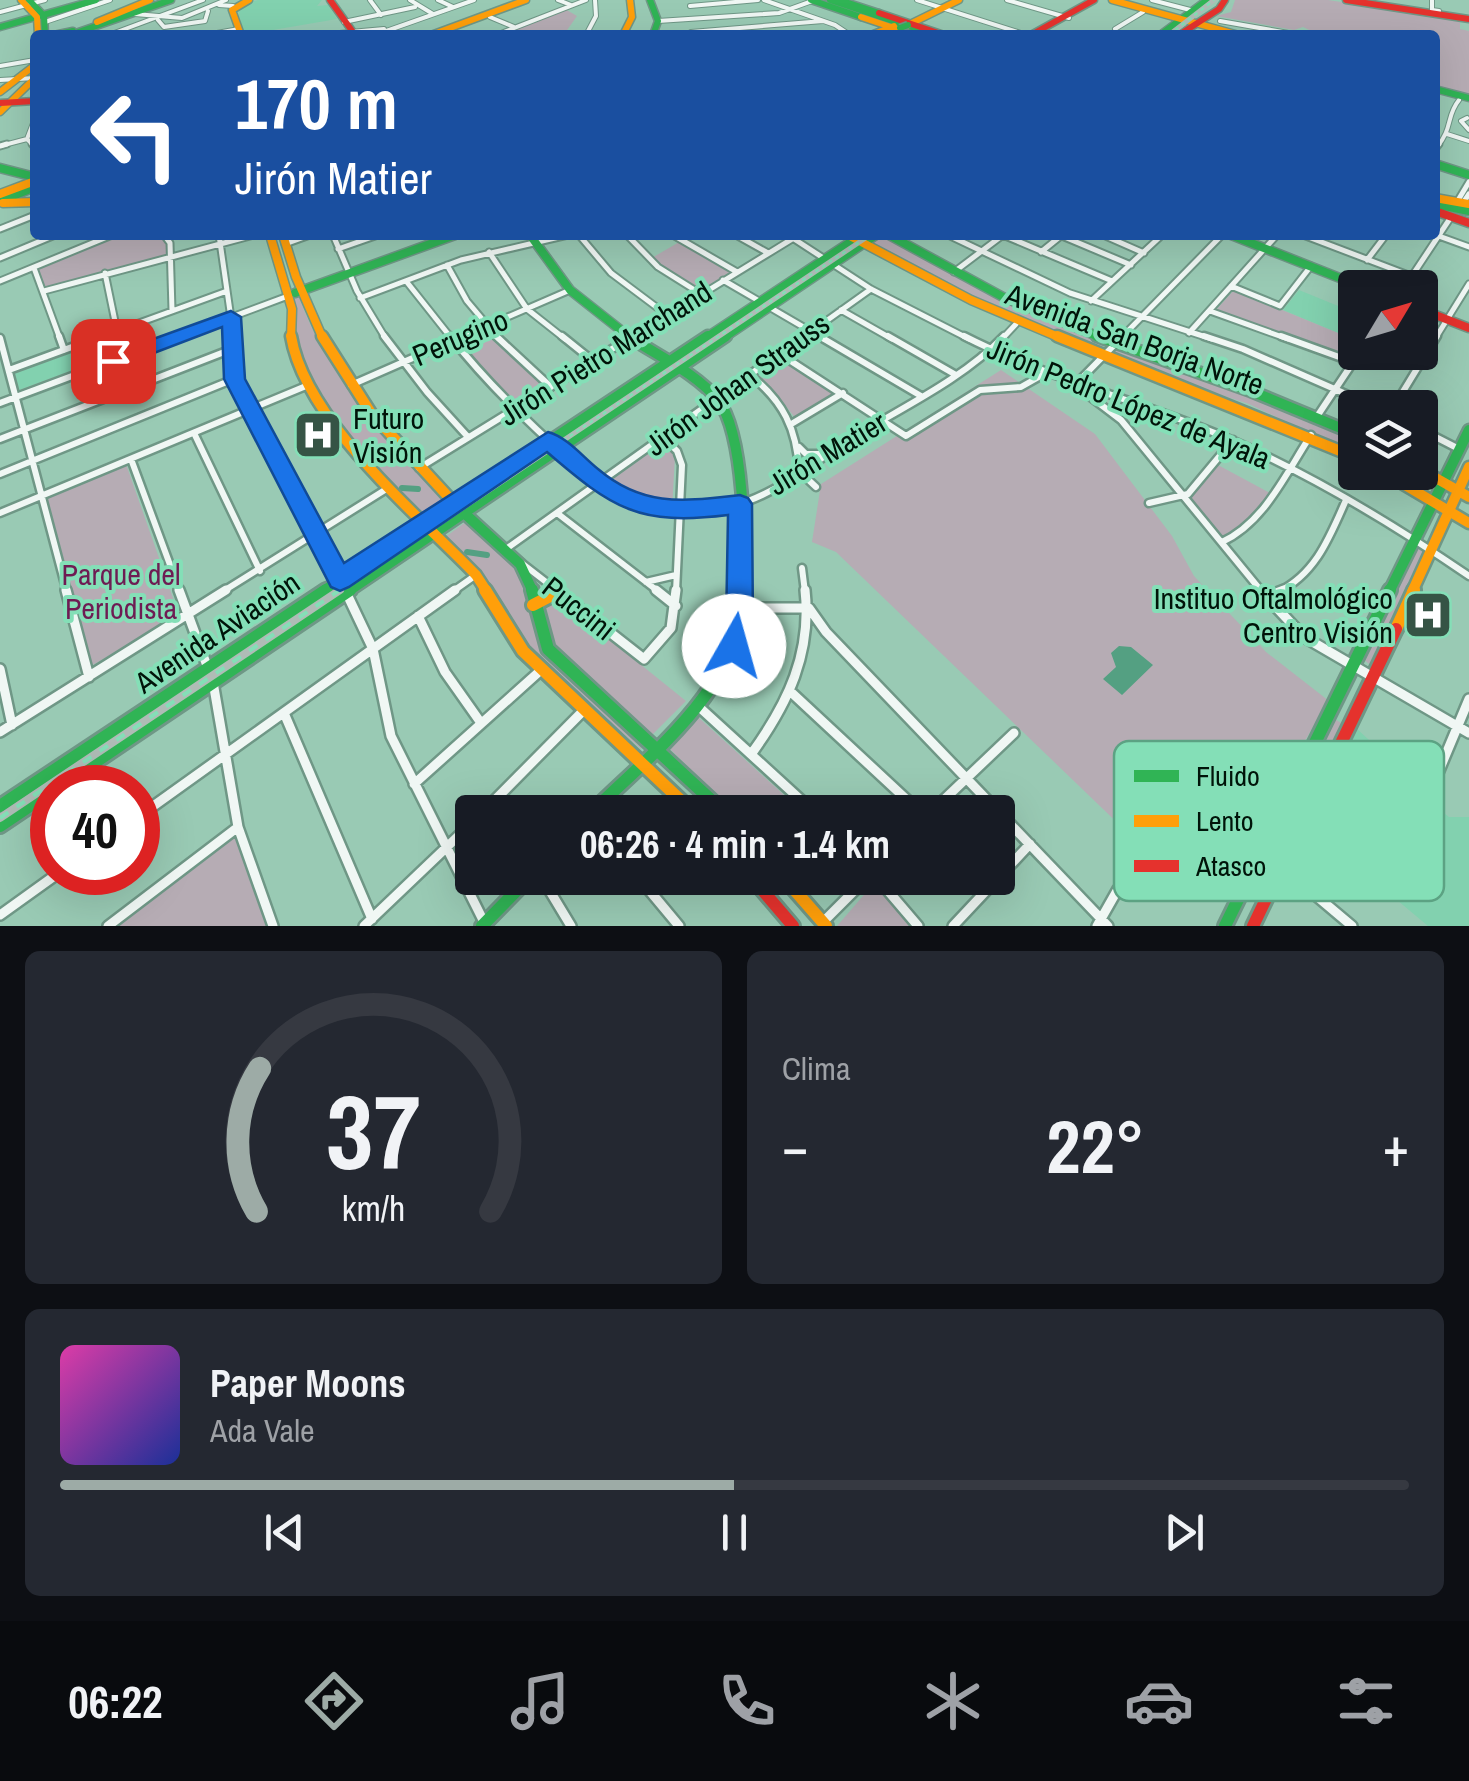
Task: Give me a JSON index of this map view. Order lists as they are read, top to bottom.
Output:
{
  "streets": {
    "main road": ["Avenida San Borja Norte", "Avenida Aviación"],
    "street": [
      "Perugino",
      "Jirón Pietro Marchand",
      "Jirón Johan Strauss",
      "Jirón Pedro López de Ayala",
      "Jirón Matier",
      "Puccini"
    ]
  },
  "crossings": [
    ["Perugino", "Jirón Matier"],
    ["Avenida San Borja Norte", "Jirón Matier"],
    ["Jirón Pietro Marchand", "Jirón Matier"],
    ["Jirón Johan Strauss", "Jirón Pedro López de Ayala"],
    ["Jirón Johan Strauss", "Jirón Matier"],
    ["Jirón Johan Strauss", "Puccini"],
    ["Jirón Pedro López de Ayala", "Jirón Matier"],
    ["Jirón Pedro López de Ayala", "Avenida Aviación"],
    ["Jirón Matier", "Avenida Aviación"]
  ],
  "parks": ["Parque del Periodista"],
  "places": {
    "hospital": ["Futuro Visión", "Instituo Oftalmológico Centro Visión"]
  },
  "legend": ["Fluido", "Lento", "Atasco"],
  "north": "top right",
  "page": {
    "turn": ["170 m", "Jirón Matier"],
    "limit": "40",
    "trip": "06:26 · 4 min · 1.4 km",
    "tile": "Clima",
    "heat": ["−", "22°", "+"],
    "song": ["Paper Moons", "Ada Vale"],
    "tabs": "06:22",
    "gauge": ["37", "km/h"]
  }
}
